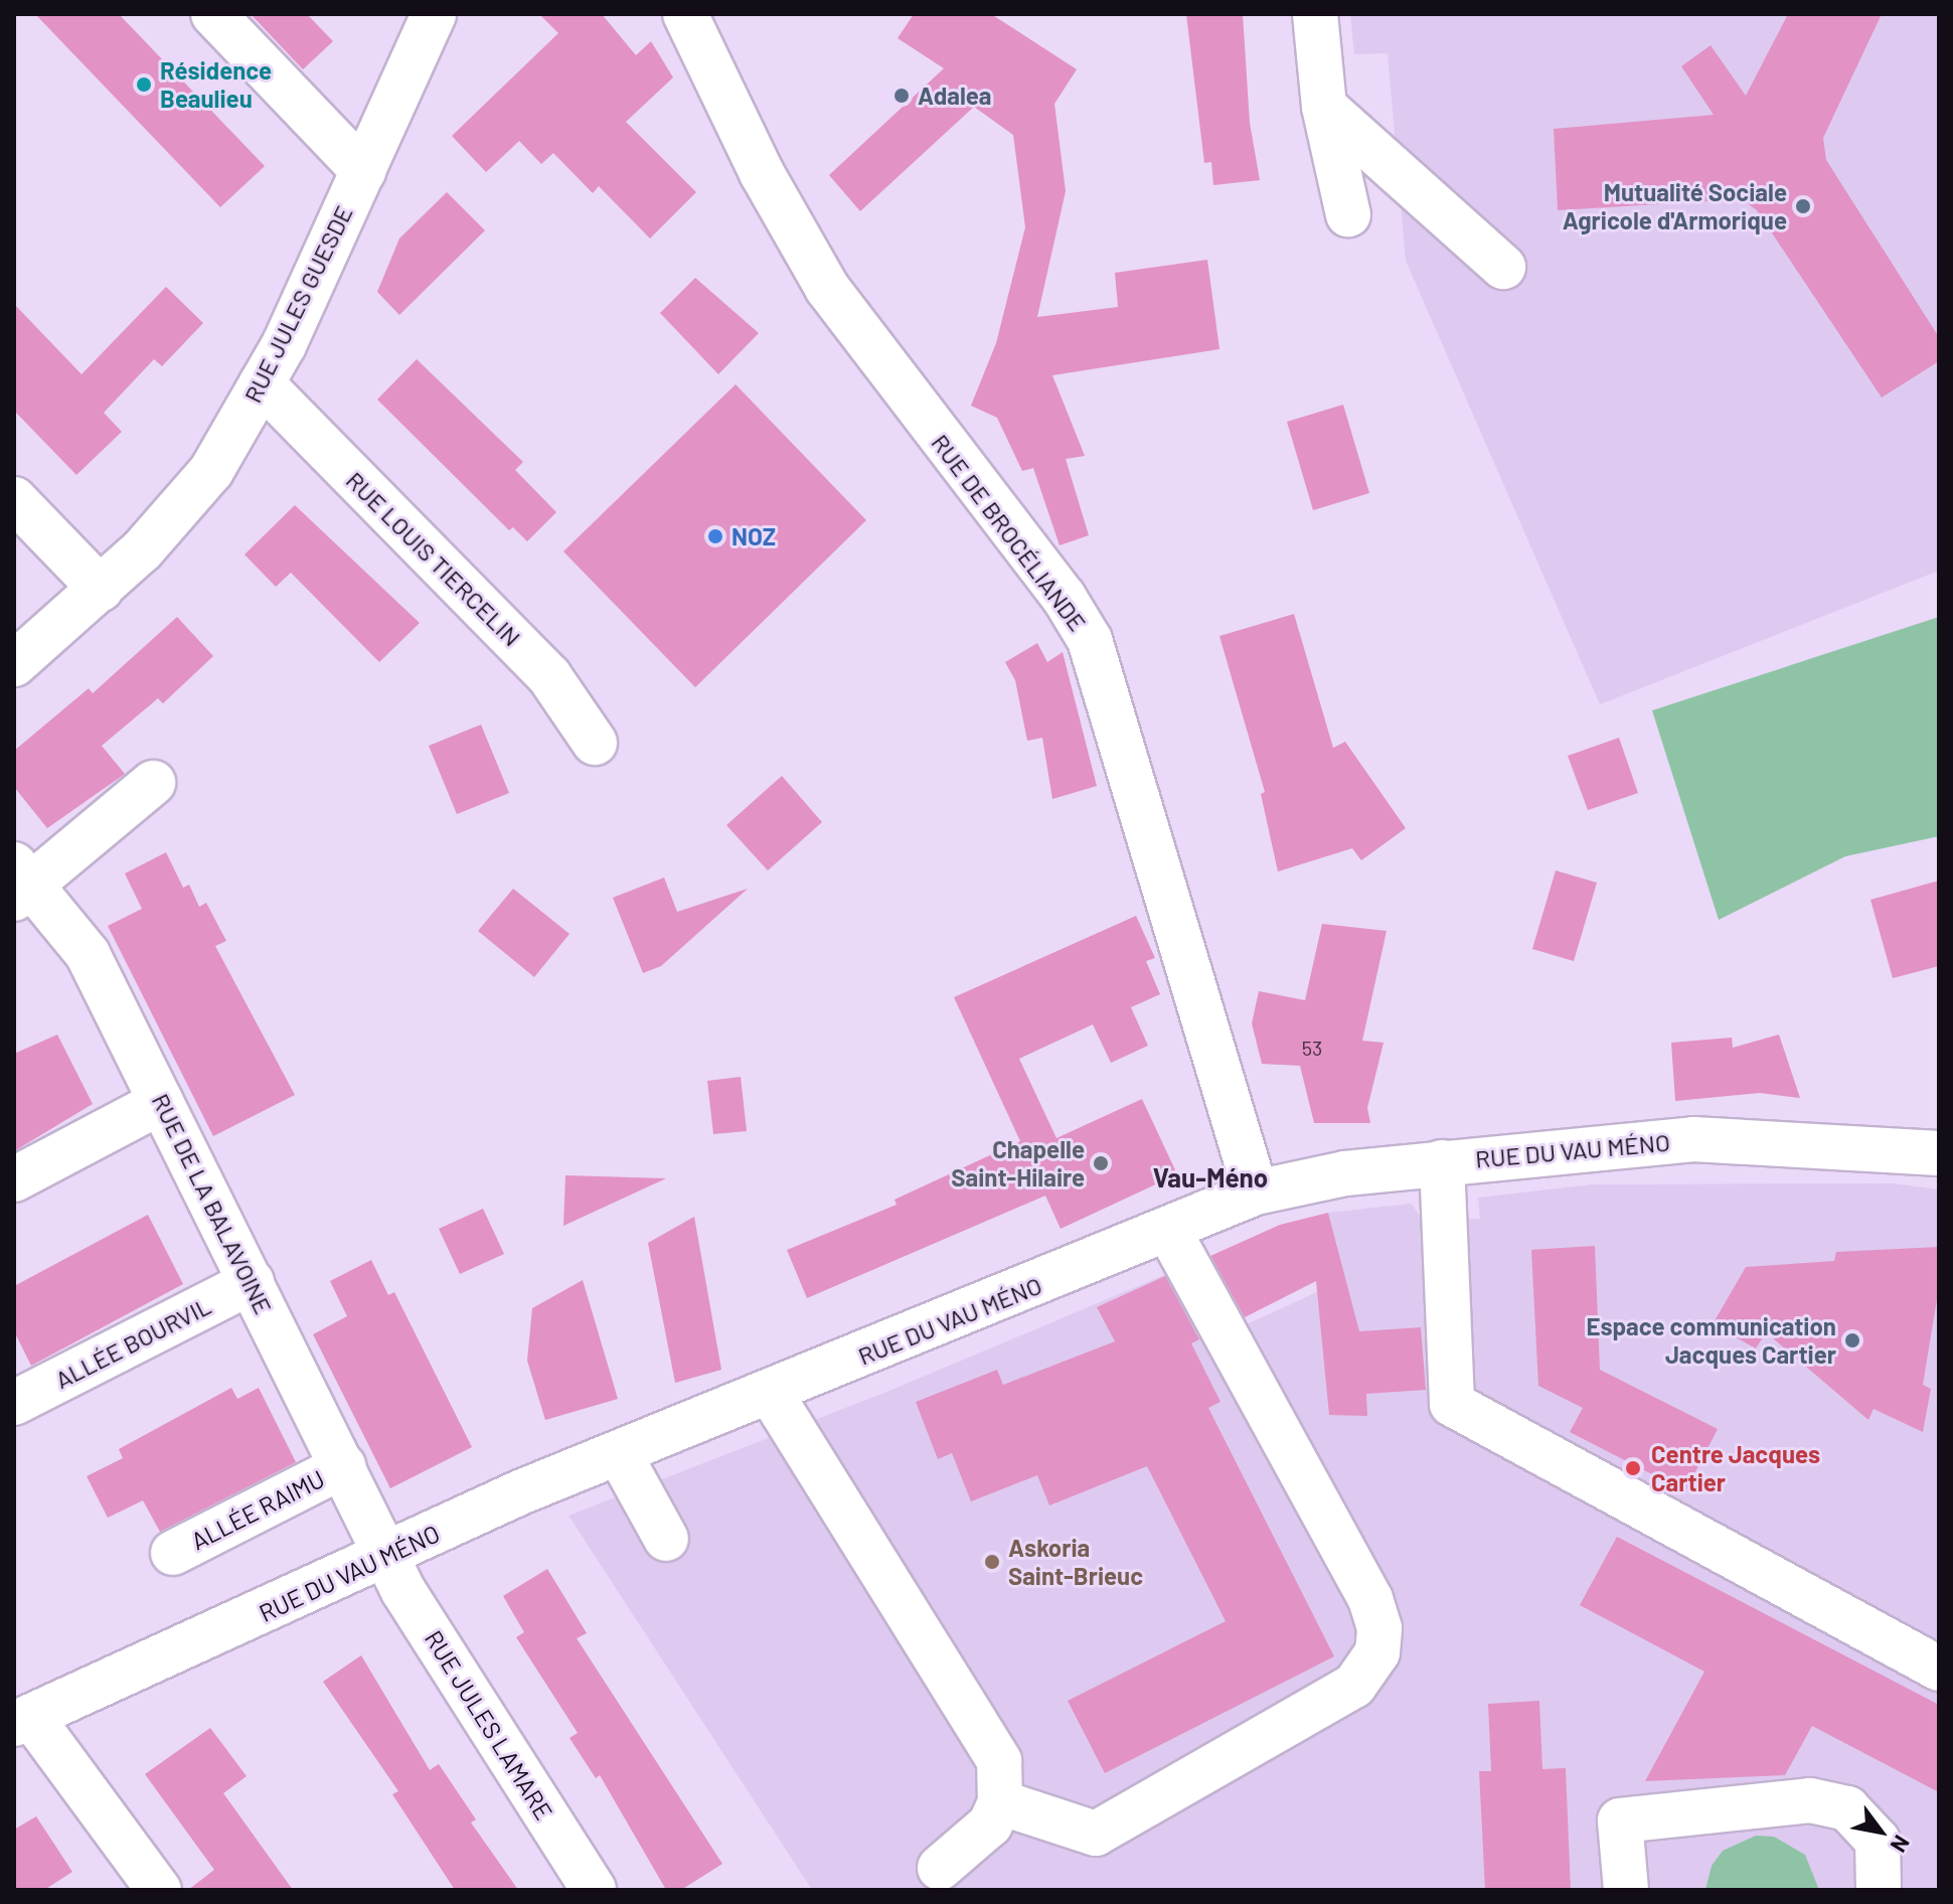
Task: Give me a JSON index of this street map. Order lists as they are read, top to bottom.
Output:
{
  "streets": {
    "street": [
      "RUE JULES GUESDE",
      "RUE DE BROCÉLIANDE",
      "RUE LOUIS TIERCELIN",
      "RUE DU VAU MÉNO",
      "RUE DE LA BALAVOINE",
      "ALLÉE BOURVIL",
      "ALLÉE RAIMU",
      "RUE JULES LAMARE"
    ]
  },
  "crossings": [
    ["RUE JULES GUESDE", "RUE LOUIS TIERCELIN"],
    ["RUE DE BROCÉLIANDE", "RUE DU VAU MÉNO"],
    ["RUE DU VAU MÉNO", "RUE DE LA BALAVOINE"],
    ["RUE DU VAU MÉNO", "RUE JULES LAMARE"],
    ["RUE DE LA BALAVOINE", "ALLÉE BOURVIL"],
    ["RUE DE LA BALAVOINE", "ALLÉE RAIMU"],
    ["RUE DE LA BALAVOINE", "RUE JULES LAMARE"]
  ],
  "districts": ["Vau-Méno"],
  "places": [
    "Résidence Beaulieu",
    "Adalea",
    "Mutualité Sociale Agricole d'Armorique",
    "NOZ",
    "Chapelle Saint-Hilaire",
    "Espace communication Jacques Cartier",
    "Centre Jacques Cartier",
    "Askoria Saint-Brieuc"
  ],
  "house_numbers": ["53"],
  "north": "bottom right"
}
